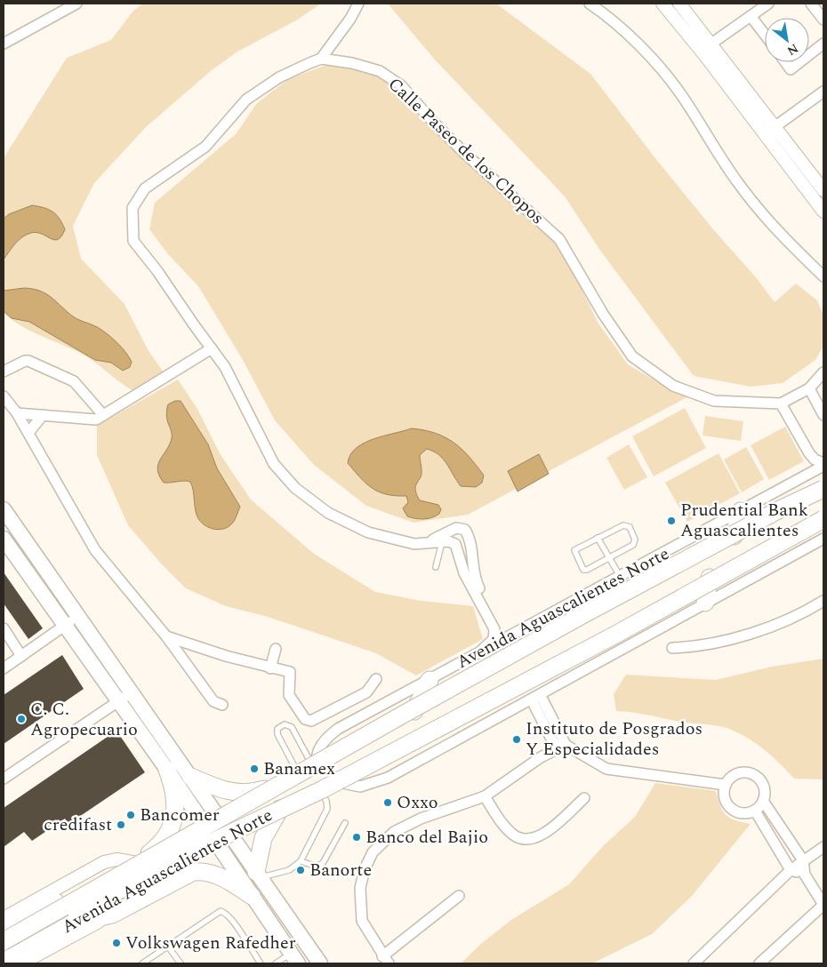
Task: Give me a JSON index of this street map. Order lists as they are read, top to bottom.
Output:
{
  "streets": {
    "main road": ["Avenida Aguascalientes Norte"],
    "street": ["Calle Paseo de los Chopos"]
  },
  "places": [
    "Prudential Bank Aguascalientes",
    "C. C. Agropecuario",
    "Instituto de Posgrados Y Especialidades",
    "Banamex",
    "Oxxo",
    "Bancomer",
    "credifast",
    "Banco del Bajio",
    "Banorte",
    "Volkswagen Rafedher"
  ],
  "north": "bottom right"
}
